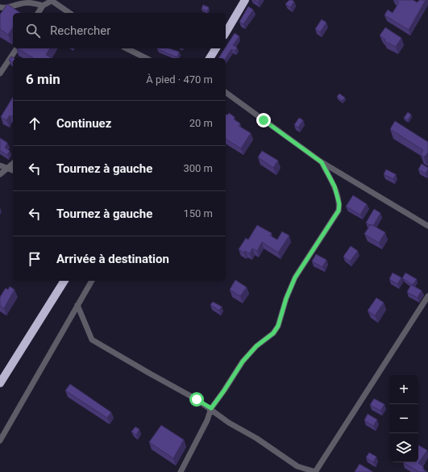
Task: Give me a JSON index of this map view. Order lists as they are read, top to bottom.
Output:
{
  "page": {
    "search": "Rechercher",
    "heading": ["6 min", "À pied · 470 m"],
    "list": [
      ["Continuez", "20 m"],
      ["Tournez à gauche", "300 m"],
      ["Tournez à gauche", "150 m"],
      "Arrivée à destination"
    ],
    "map_buttons": ["+", "−"]
  }
}
